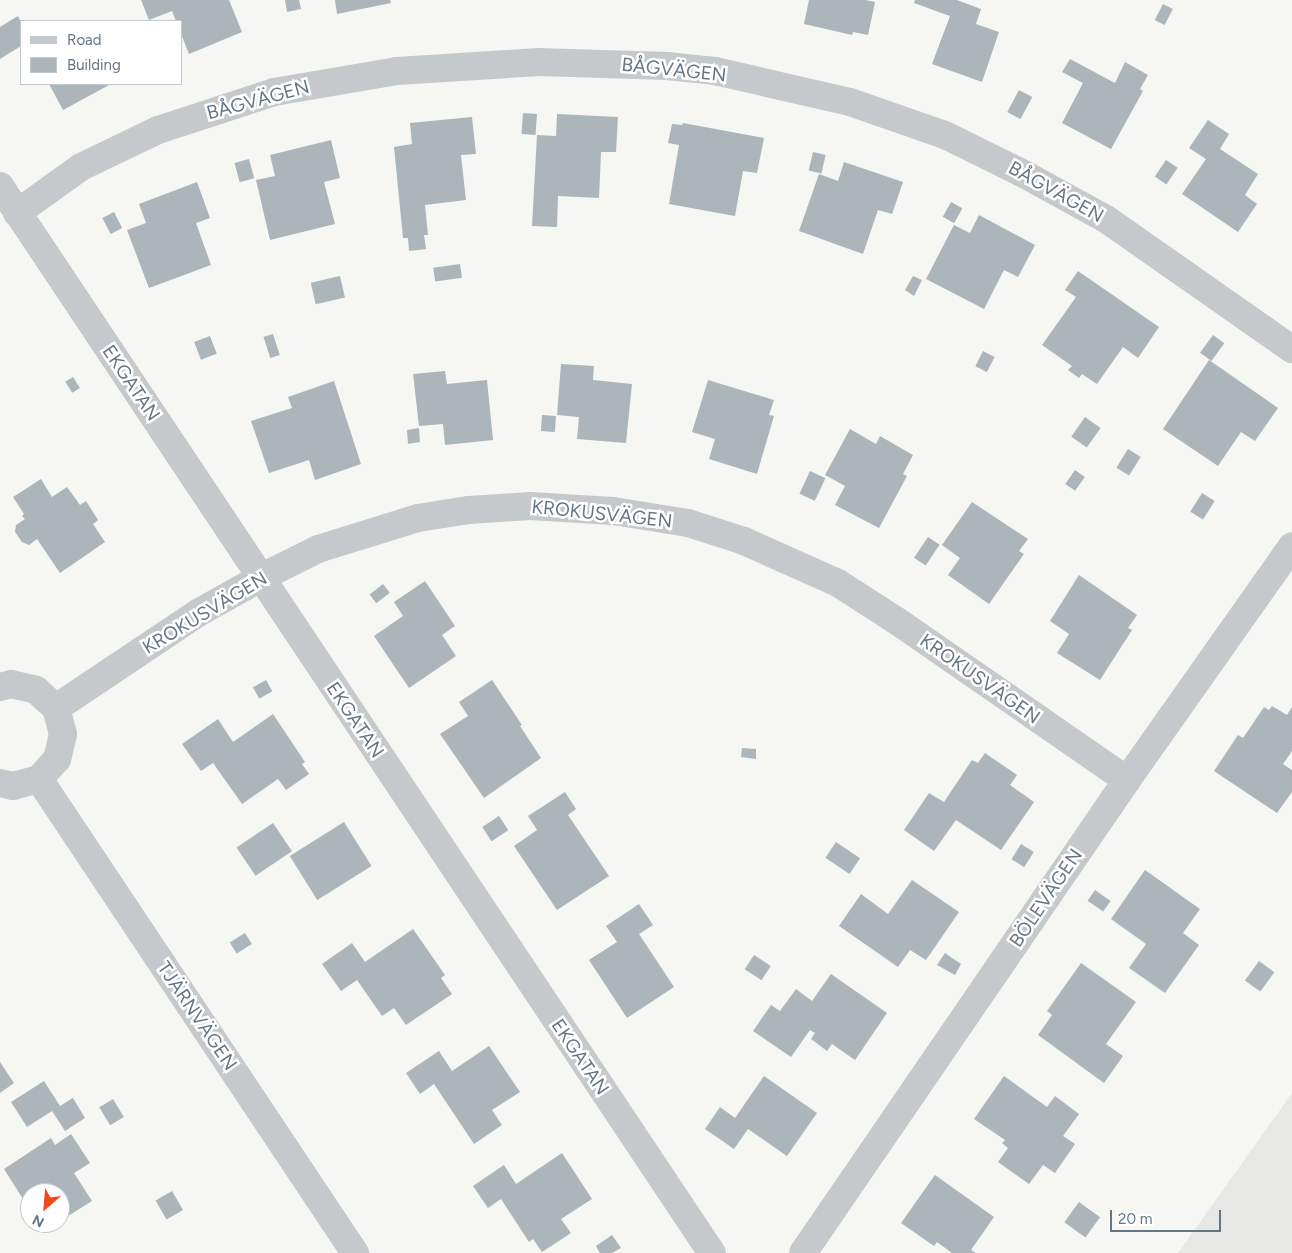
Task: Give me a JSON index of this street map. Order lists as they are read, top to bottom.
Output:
{
  "streets": {
    "street": [
      "BÅGVÄGEN",
      "EKGATAN",
      "KROKUSVÄGEN",
      "BÖLEVÄGEN",
      "TJÄRNVÄGEN"
    ]
  },
  "crossings": [
    ["BÅGVÄGEN", "EKGATAN"],
    ["EKGATAN", "KROKUSVÄGEN"],
    ["KROKUSVÄGEN", "BÖLEVÄGEN"]
  ],
  "legend": ["Road", "Building"],
  "scale_bar": "20 m",
  "north": "bottom left"
}
